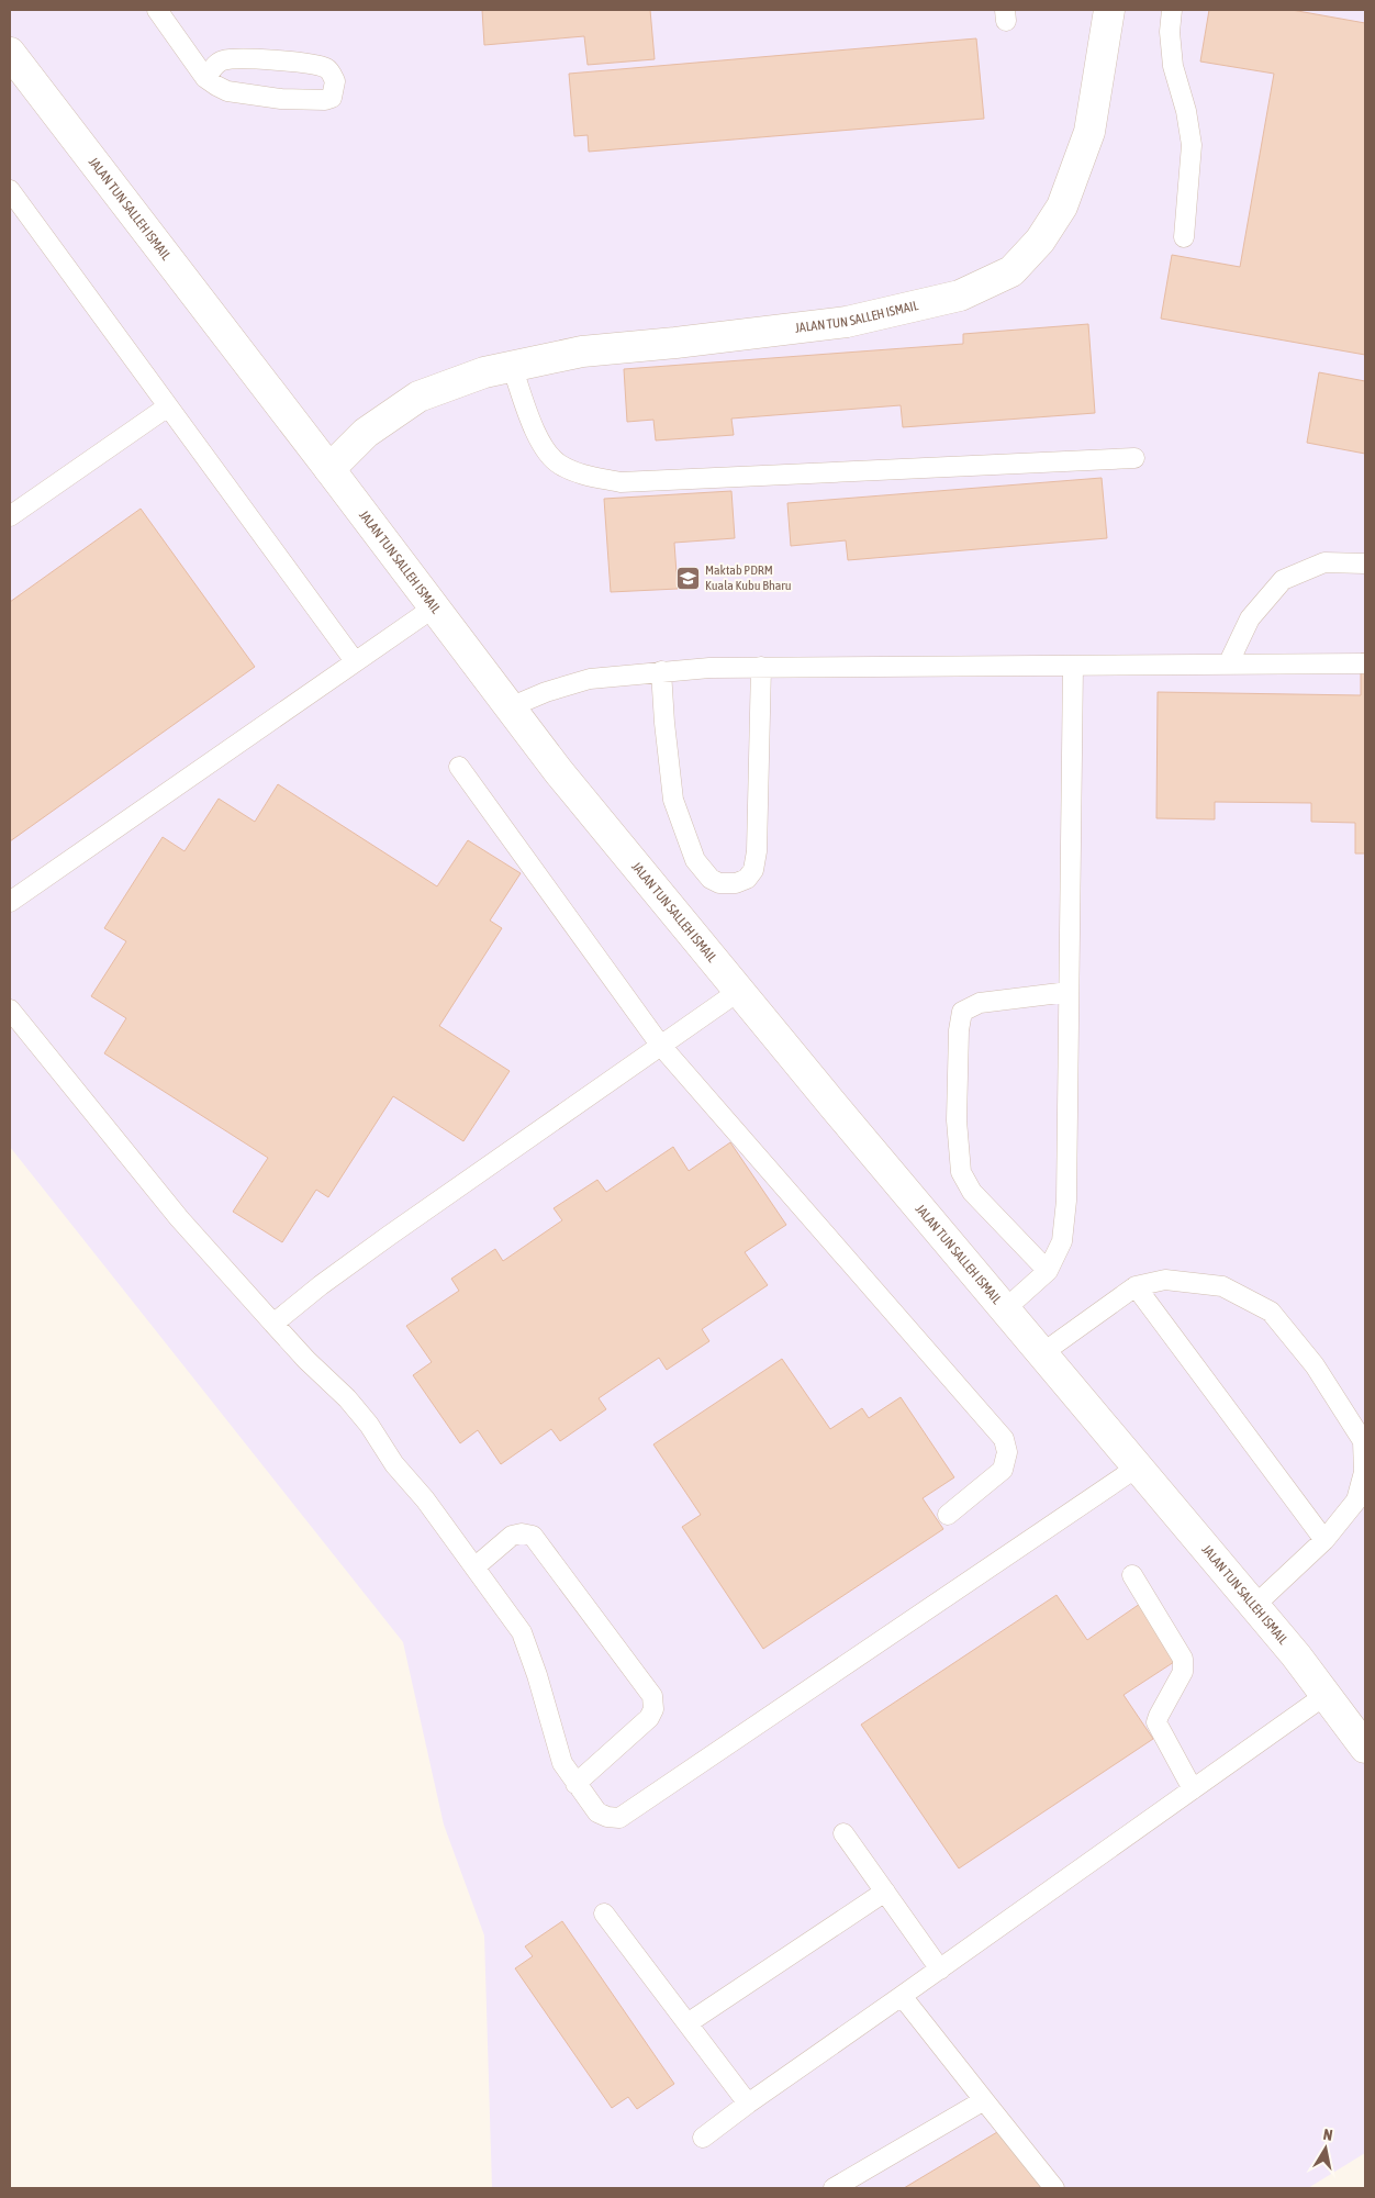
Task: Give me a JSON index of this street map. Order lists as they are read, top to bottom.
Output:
{
  "streets": {
    "street": ["JALAN TUN SALLEH ISMAIL"]
  },
  "places": {
    "school or university": ["Maktab PDRM Kuala Kubu Bharu"]
  },
  "north": "top"
}
